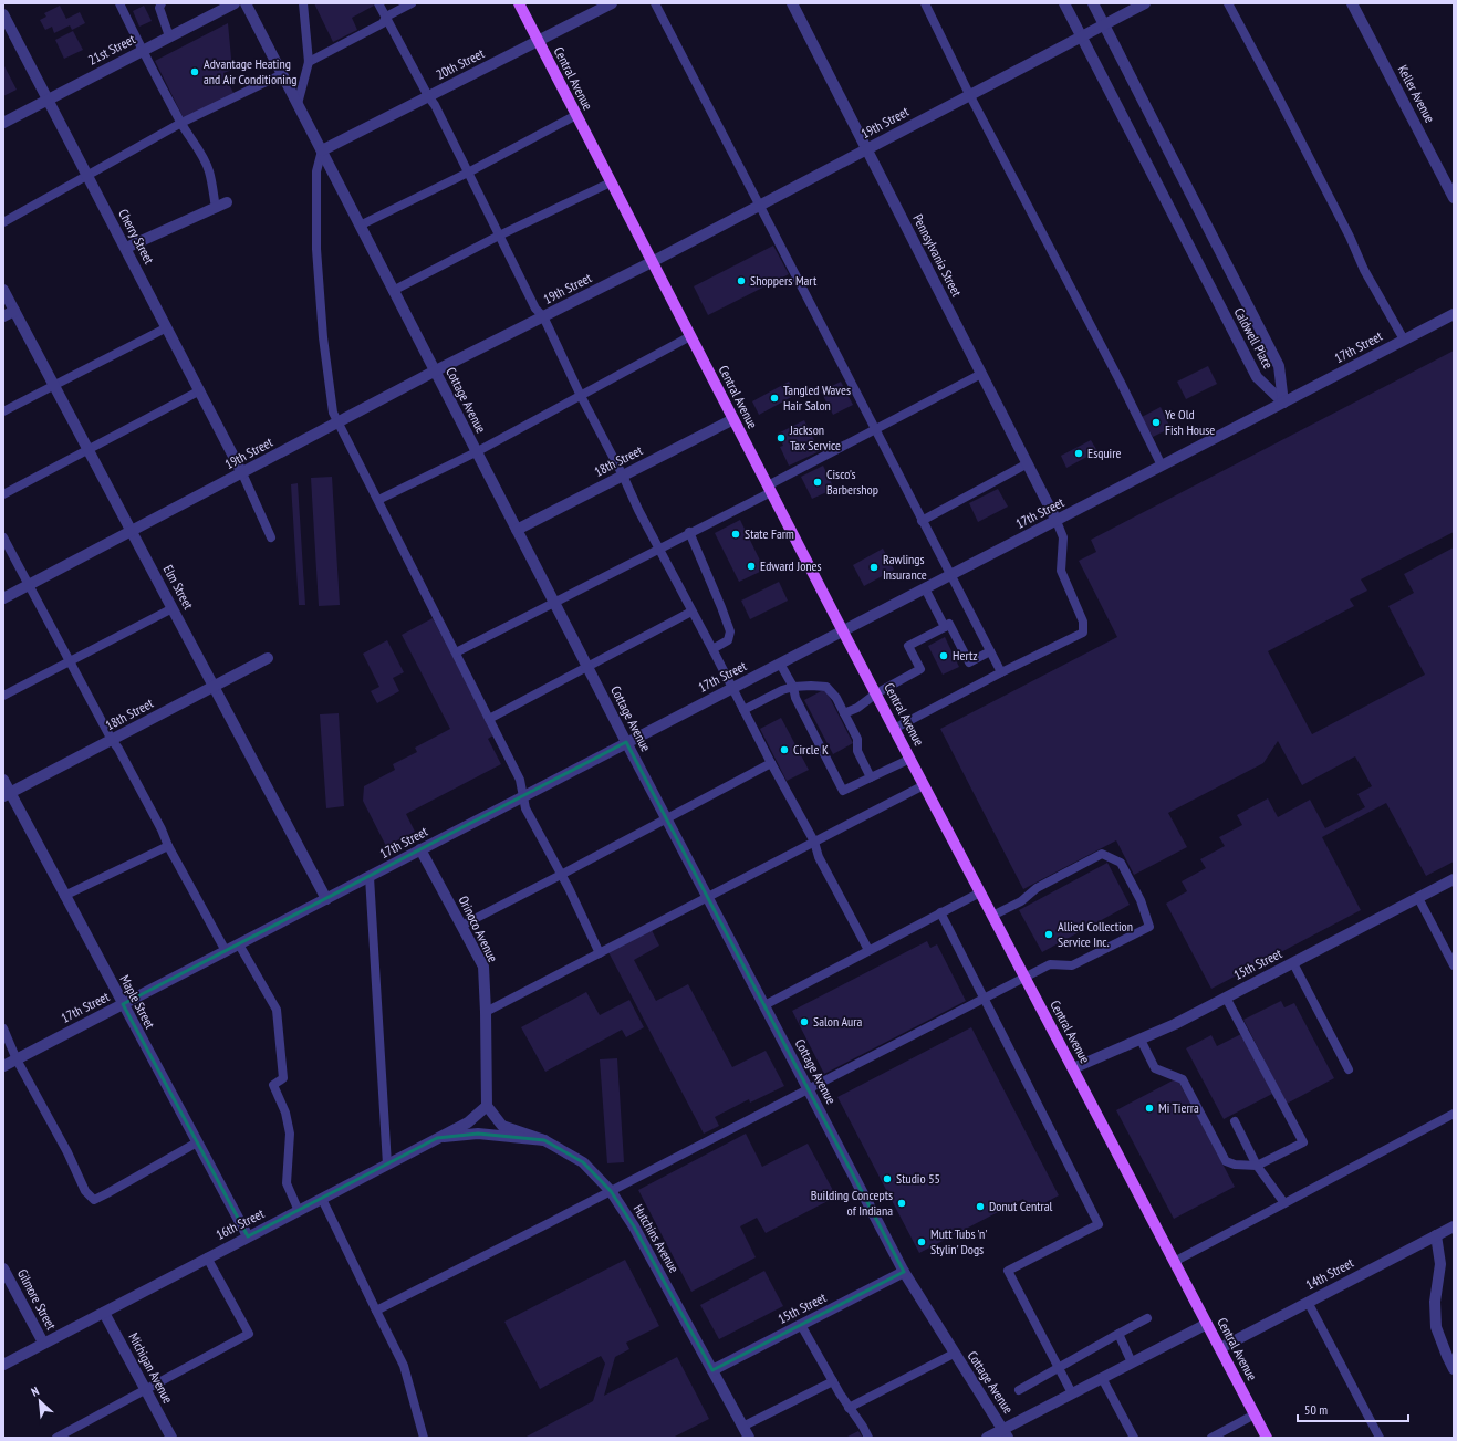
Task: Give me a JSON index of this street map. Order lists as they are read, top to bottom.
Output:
{
  "streets": {
    "main road": ["Central Avenue"],
    "street": [
      "21st Street",
      "20th Street",
      "Keller Avenue",
      "19th Street",
      "Cherry Street",
      "Pennsylvania Street",
      "Caldwell Place",
      "17th Street",
      "Cottage Avenue",
      "18th Street",
      "Elm Street",
      "Orinoco Avenue",
      "15th Street",
      "Maple Street",
      "16th Street",
      "Hutchins Avenue",
      "14th Street",
      "Gilmore Street",
      "Michigan Avenue"
    ]
  },
  "crossings": [
    ["21st Street", "Cherry Street"],
    ["20th Street", "Central Avenue"],
    ["20th Street", "Cottage Avenue"],
    ["Central Avenue", "19th Street"],
    ["Central Avenue", "17th Street"],
    ["Central Avenue", "18th Street"],
    ["Central Avenue", "15th Street"],
    ["Central Avenue", "14th Street"],
    ["19th Street", "Cherry Street"],
    ["19th Street", "Pennsylvania Street"],
    ["19th Street", "Caldwell Place"],
    ["19th Street", "Cottage Avenue"],
    ["19th Street", "Elm Street"],
    ["Pennsylvania Street", "17th Street"],
    ["Caldwell Place", "17th Street"],
    ["17th Street", "Cottage Avenue"],
    ["17th Street", "Elm Street"],
    ["17th Street", "Orinoco Avenue"],
    ["17th Street", "Maple Street"],
    ["Cottage Avenue", "18th Street"],
    ["Cottage Avenue", "15th Street"],
    ["18th Street", "Elm Street"],
    ["18th Street", "Maple Street"],
    ["Orinoco Avenue", "16th Street"],
    ["Orinoco Avenue", "Hutchins Avenue"],
    ["15th Street", "Hutchins Avenue"],
    ["Maple Street", "16th Street"],
    ["16th Street", "Hutchins Avenue"],
    ["16th Street", "Gilmore Street"],
    ["16th Street", "Michigan Avenue"]
  ],
  "places": [
    "Advantage Heating and Air Conditioning",
    "Shoppers Mart",
    "Tangled Waves Hair Salon",
    "Ye Old Fish House",
    "Jackson Tax Service",
    "Esquire",
    "Cisco's Barbershop",
    "State Farm",
    "Edward Jones",
    "Rawlings Insurance",
    "Hertz",
    "Circle K",
    "Allied Collection Service Inc.",
    "Salon Aura",
    "Mi Tierra",
    "Studio 55",
    "Building Concepts of Indiana",
    "Donut Central",
    "Mutt Tubs 'n' Stylin' Dogs"
  ],
  "scale_bar": "50 m",
  "north": "top left"
}
